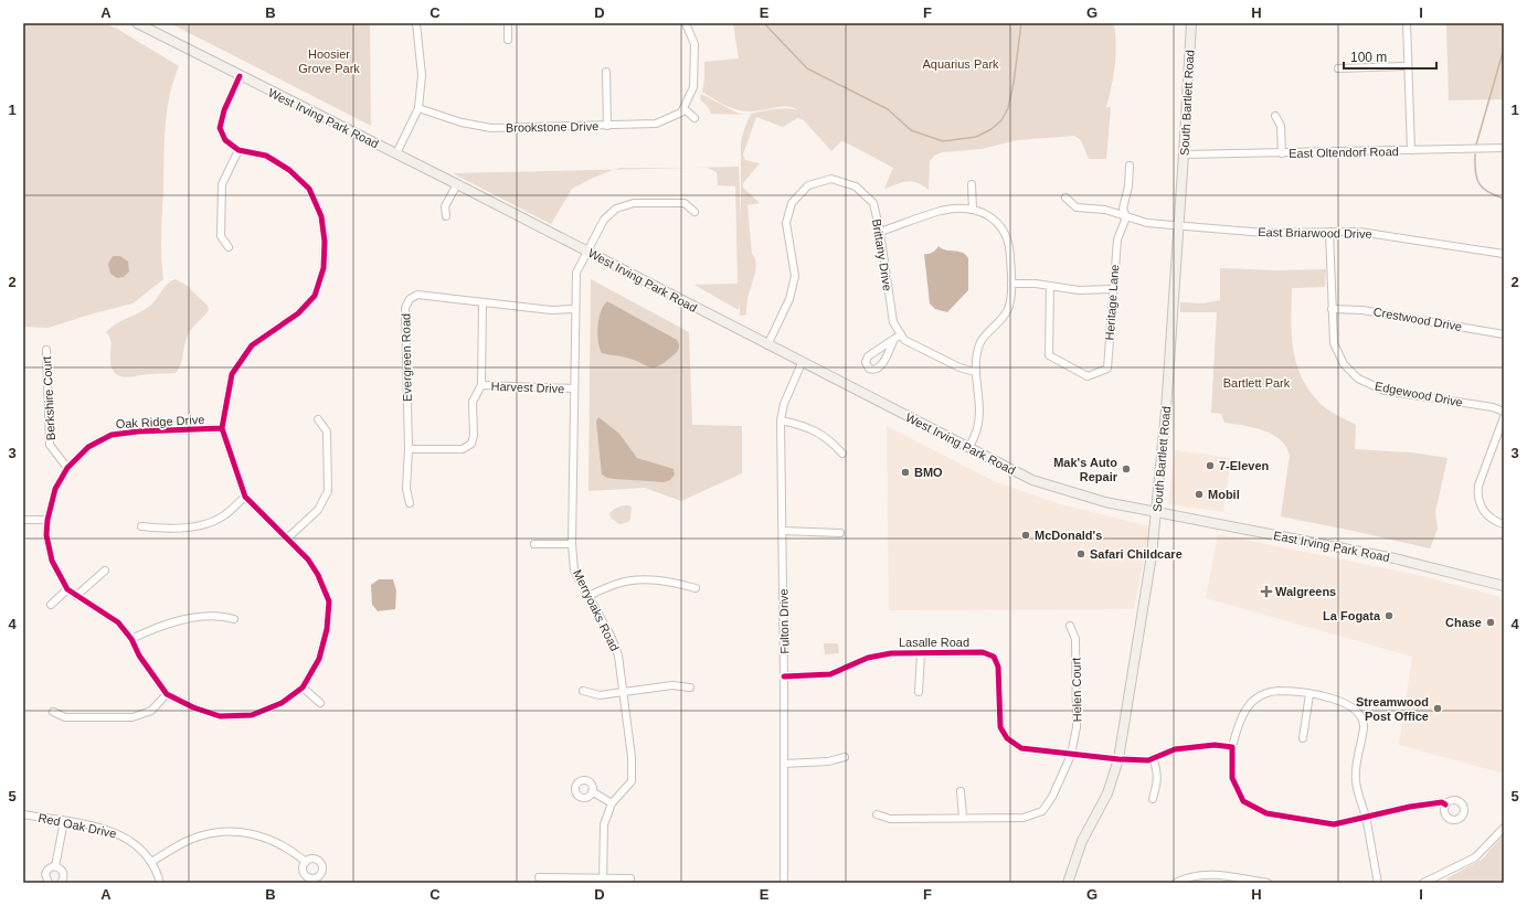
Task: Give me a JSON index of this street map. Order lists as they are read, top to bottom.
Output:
{
  "streets": {
    "main road": ["South Bartlett Road", "West Irving Park Road", "East Irving Park Road"],
    "street": [
      "Brookstone Drive",
      "East Oltendorf Road",
      "East Briarwood Drive",
      "Brittany Drive",
      "Heritage Lane",
      "Crestwood Drive",
      "Evergreen Road",
      "Harvest Drive",
      "Edgewood Drive",
      "Berkshire Court",
      "Oak Ridge Drive",
      "Merryoaks Road",
      "Fulton Drive",
      "Lasalle Road",
      "Helen Court",
      "Red Oak Drive"
    ]
  },
  "crossings": [
    ["South Bartlett Road", "West Irving Park Road"],
    ["South Bartlett Road", "East Oltendorf Road"],
    ["South Bartlett Road", "East Briarwood Drive"],
    ["South Bartlett Road", "East Irving Park Road"],
    ["South Bartlett Road", "Lasalle Road"],
    ["West Irving Park Road", "Brittany Drive"],
    ["West Irving Park Road", "East Irving Park Road"],
    ["West Irving Park Road", "Merryoaks Road"],
    ["West Irving Park Road", "Fulton Drive"],
    ["East Briarwood Drive", "Heritage Lane"],
    ["East Briarwood Drive", "Edgewood Drive"],
    ["Crestwood Drive", "Edgewood Drive"],
    ["Evergreen Road", "Merryoaks Road"],
    ["Harvest Drive", "Merryoaks Road"],
    ["Berkshire Court", "Oak Ridge Drive"],
    ["Fulton Drive", "Lasalle Road"],
    ["Lasalle Road", "Helen Court"]
  ],
  "parks": ["Hoosier Grove Park", "Aquarius Park", "Bartlett Park"],
  "places": {
    "other": [
      "7-Eleven",
      "Mak's Auto Repair",
      "BMO",
      "Mobil",
      "McDonald's",
      "Safari Childcare",
      "La Fogata",
      "Chase",
      "Streamwood Post Office"
    ],
    "health": ["Walgreens"]
  },
  "scale_bar": "100 m",
  "grid": {
    "columns": [
      "A",
      "B",
      "C",
      "D",
      "E",
      "F",
      "G",
      "H",
      "I"
    ],
    "rows": [
      "1",
      "2",
      "3",
      "4",
      "5"
    ]
  }
}
